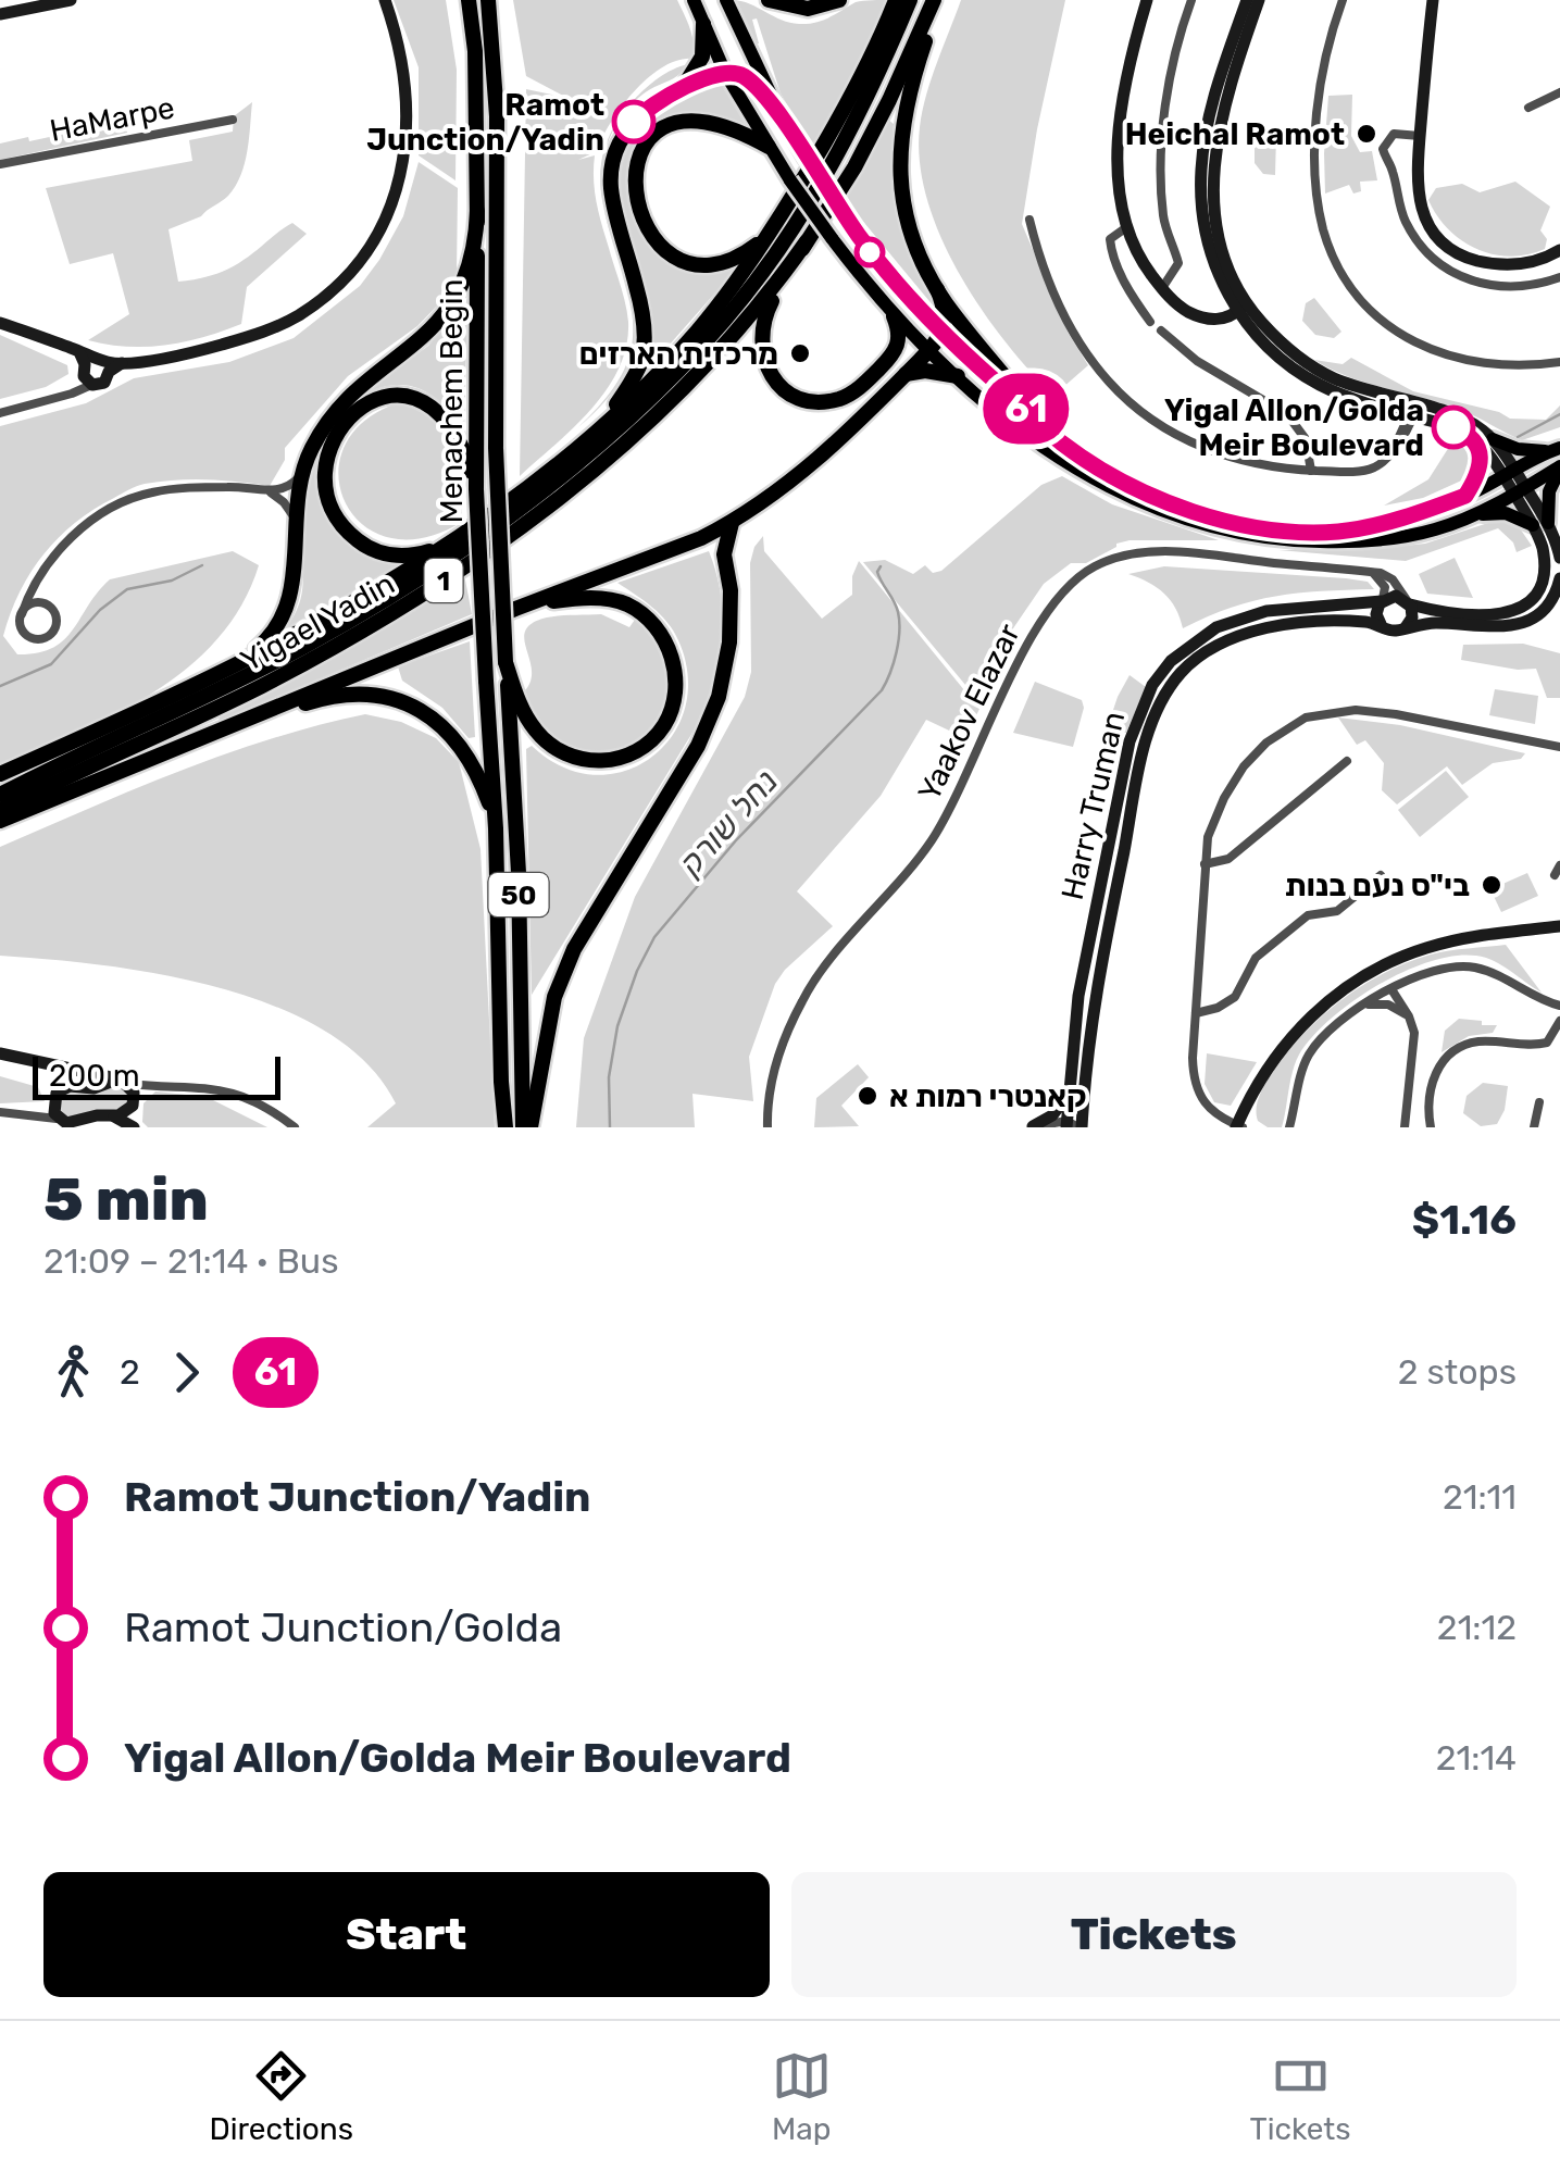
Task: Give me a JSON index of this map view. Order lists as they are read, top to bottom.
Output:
{
  "streets": {
    "highway": [
      "Menachem Begin",
      "1",
      "Yigael Yadin",
      "50"
    ],
    "street": ["HaMarpe", "Yaakov Elazar", "Harry Truman"]
  },
  "crossings": [
    ["1", "Yigael Yadin"]
  ],
  "water": ["נחל שורק"],
  "places": [
    "Ramot Junction/Yadin",
    "Heichal Ramot",
    "מרכזית הארזים",
    "Yigal Allon/Golda Meir Boulevard",
    "בי\"ס נעם בנות",
    "קאנטרי רמות א"
  ],
  "lines": ["bus line 61"],
  "scale_bar": "200 m",
  "page": {
    "on_map": "61",
    "scale": "200 m",
    "heading": ["5 min", "21:09 – 21:14 · Bus", "$1.16"],
    "legs": ["2", "61", "2 stops"],
    "list": [
      {
        "name": "Ramot Junction/Yadin",
        "value": "21:11"
      },
      {
        "name": "Ramot Junction/Golda",
        "value": "21:12"
      },
      {
        "name": "Yigal Allon/Golda Meir Boulevard",
        "value": "21:14"
      }
    ],
    "buttons": ["Start", "Tickets"],
    "tabs": ["Directions", "Map", "Tickets"]
  }
}
